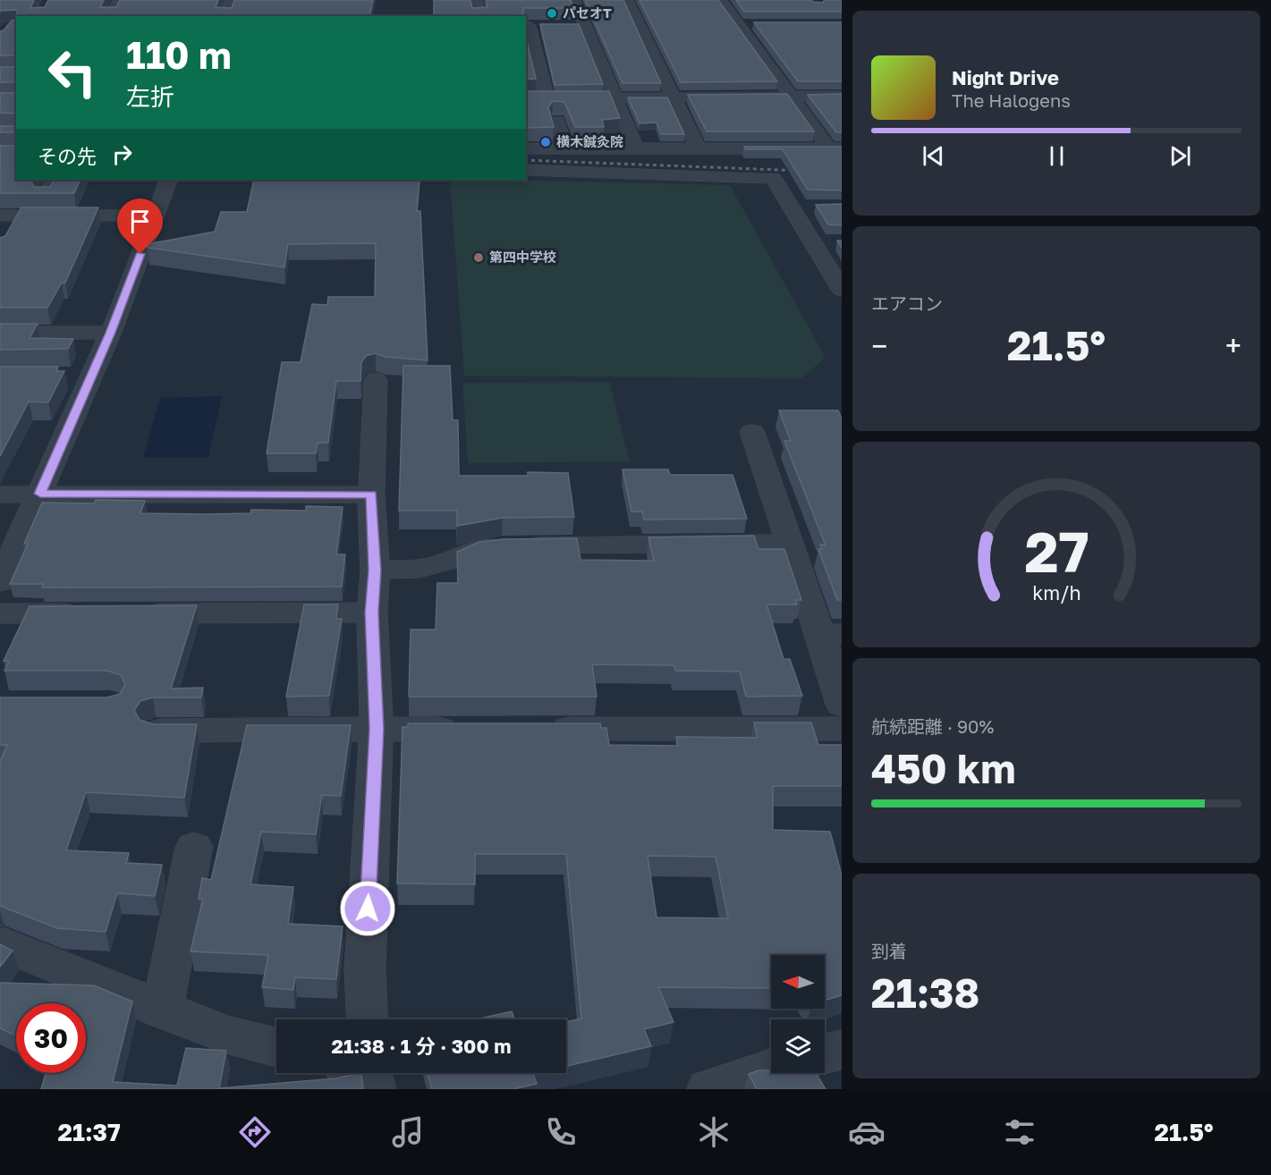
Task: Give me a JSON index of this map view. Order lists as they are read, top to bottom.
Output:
{
  "places": ["パセオT", "横木鍼灸院", "第四中学校"],
  "north": "left",
  "page": {
    "turn": ["110 m", "左折"],
    "song": ["Night Drive", "The Halogens"],
    "then": "その先",
    "tile": [
      "エアコン",
      ["航続距離 · 90%", "450 km"],
      ["到着", "21:38"]
    ],
    "heat": ["−", "21.5°", "+"],
    "limit": "30",
    "trip": "21:38 · 1 分 · 300 m",
    "tabs": ["21:37", "21.5°"],
    "gauge": ["27", "km/h"]
  }
}
